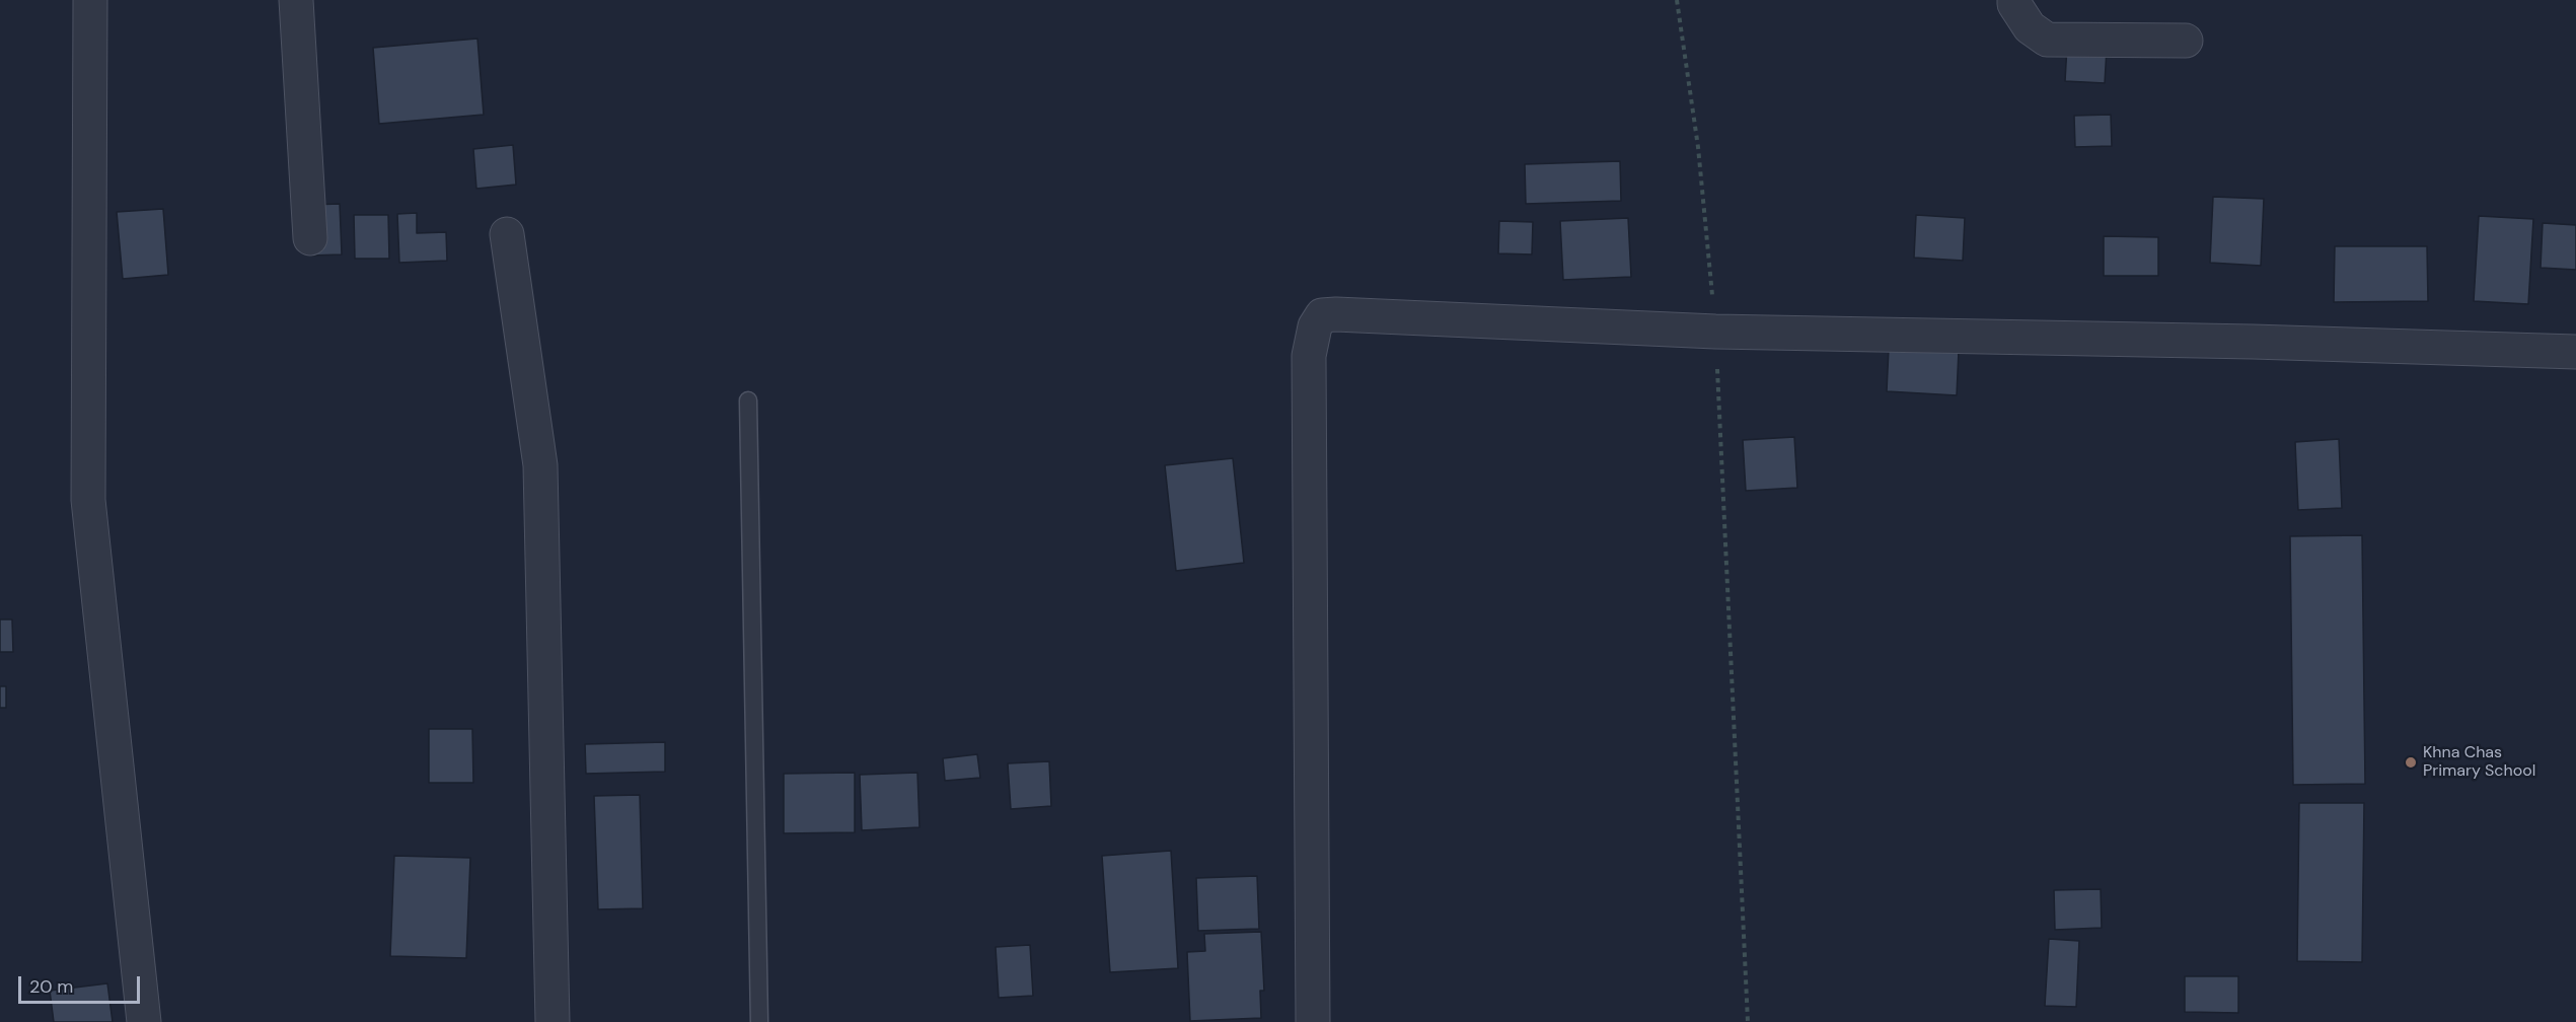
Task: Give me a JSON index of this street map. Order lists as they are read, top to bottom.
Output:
{
  "places": ["Khna Chas Primary School"],
  "scale_bar": "20 m"
}
